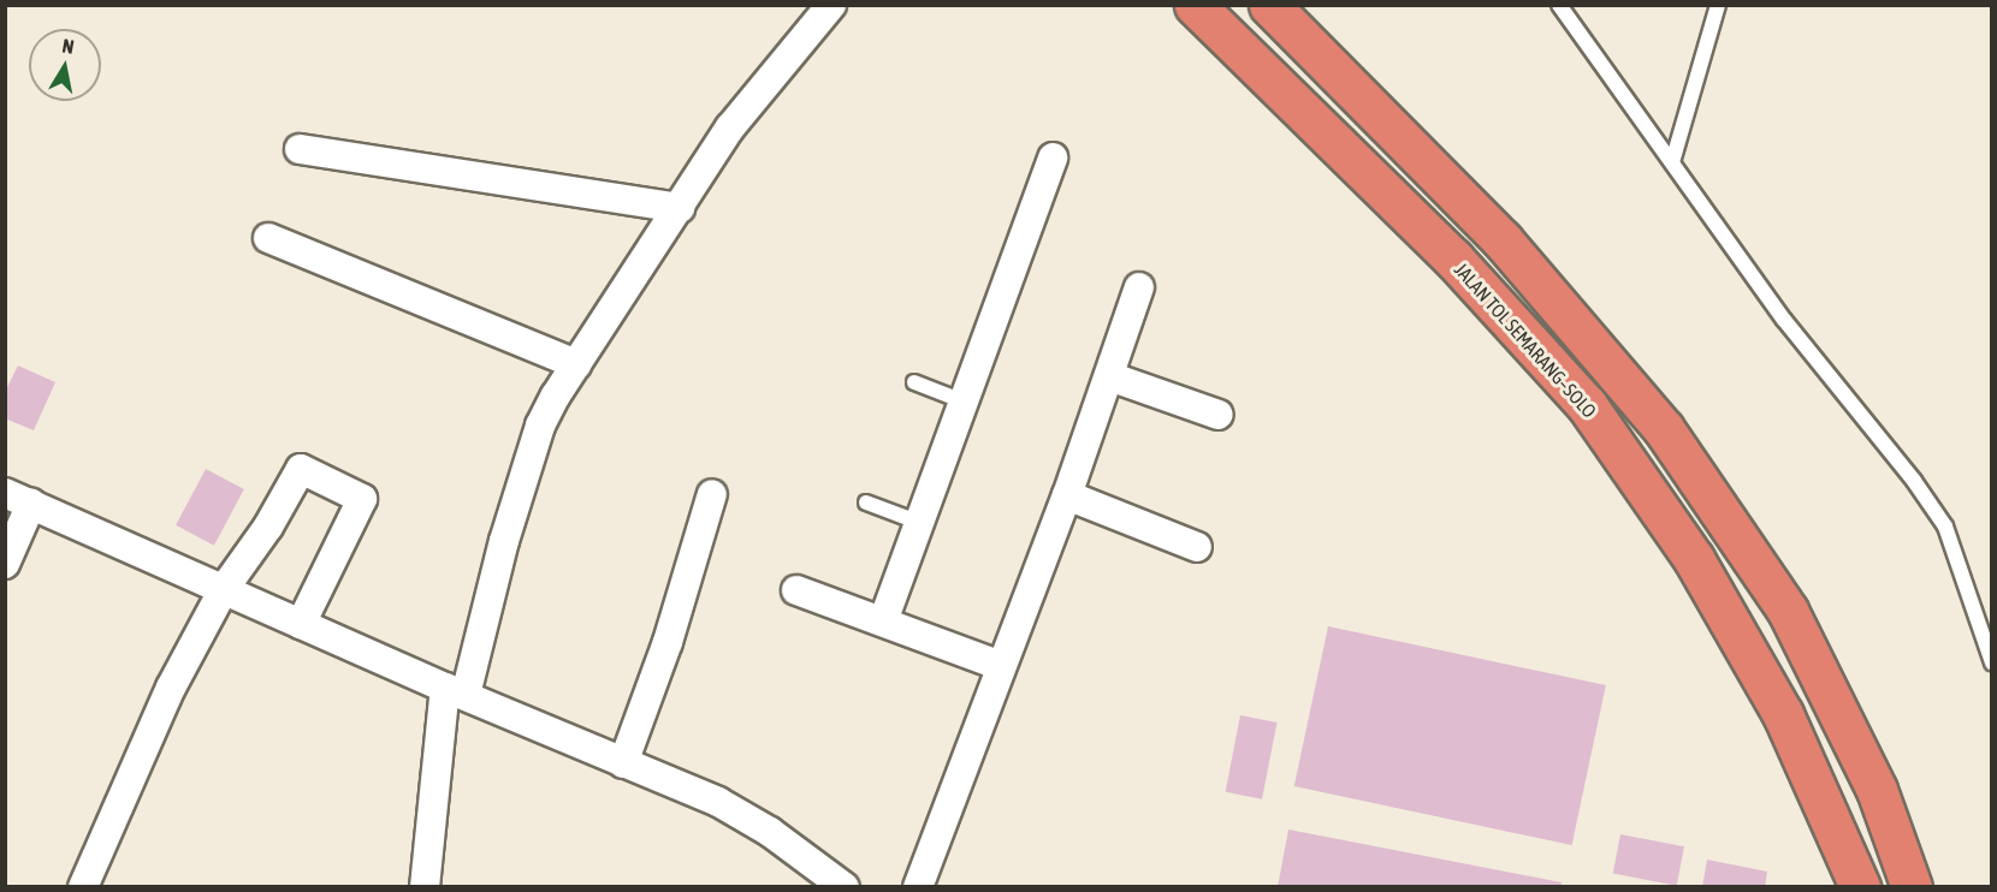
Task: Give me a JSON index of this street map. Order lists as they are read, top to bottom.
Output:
{
  "streets": {
    "highway": ["JALAN TOL SEMARANG–SOLO"]
  },
  "north": "top"
}
